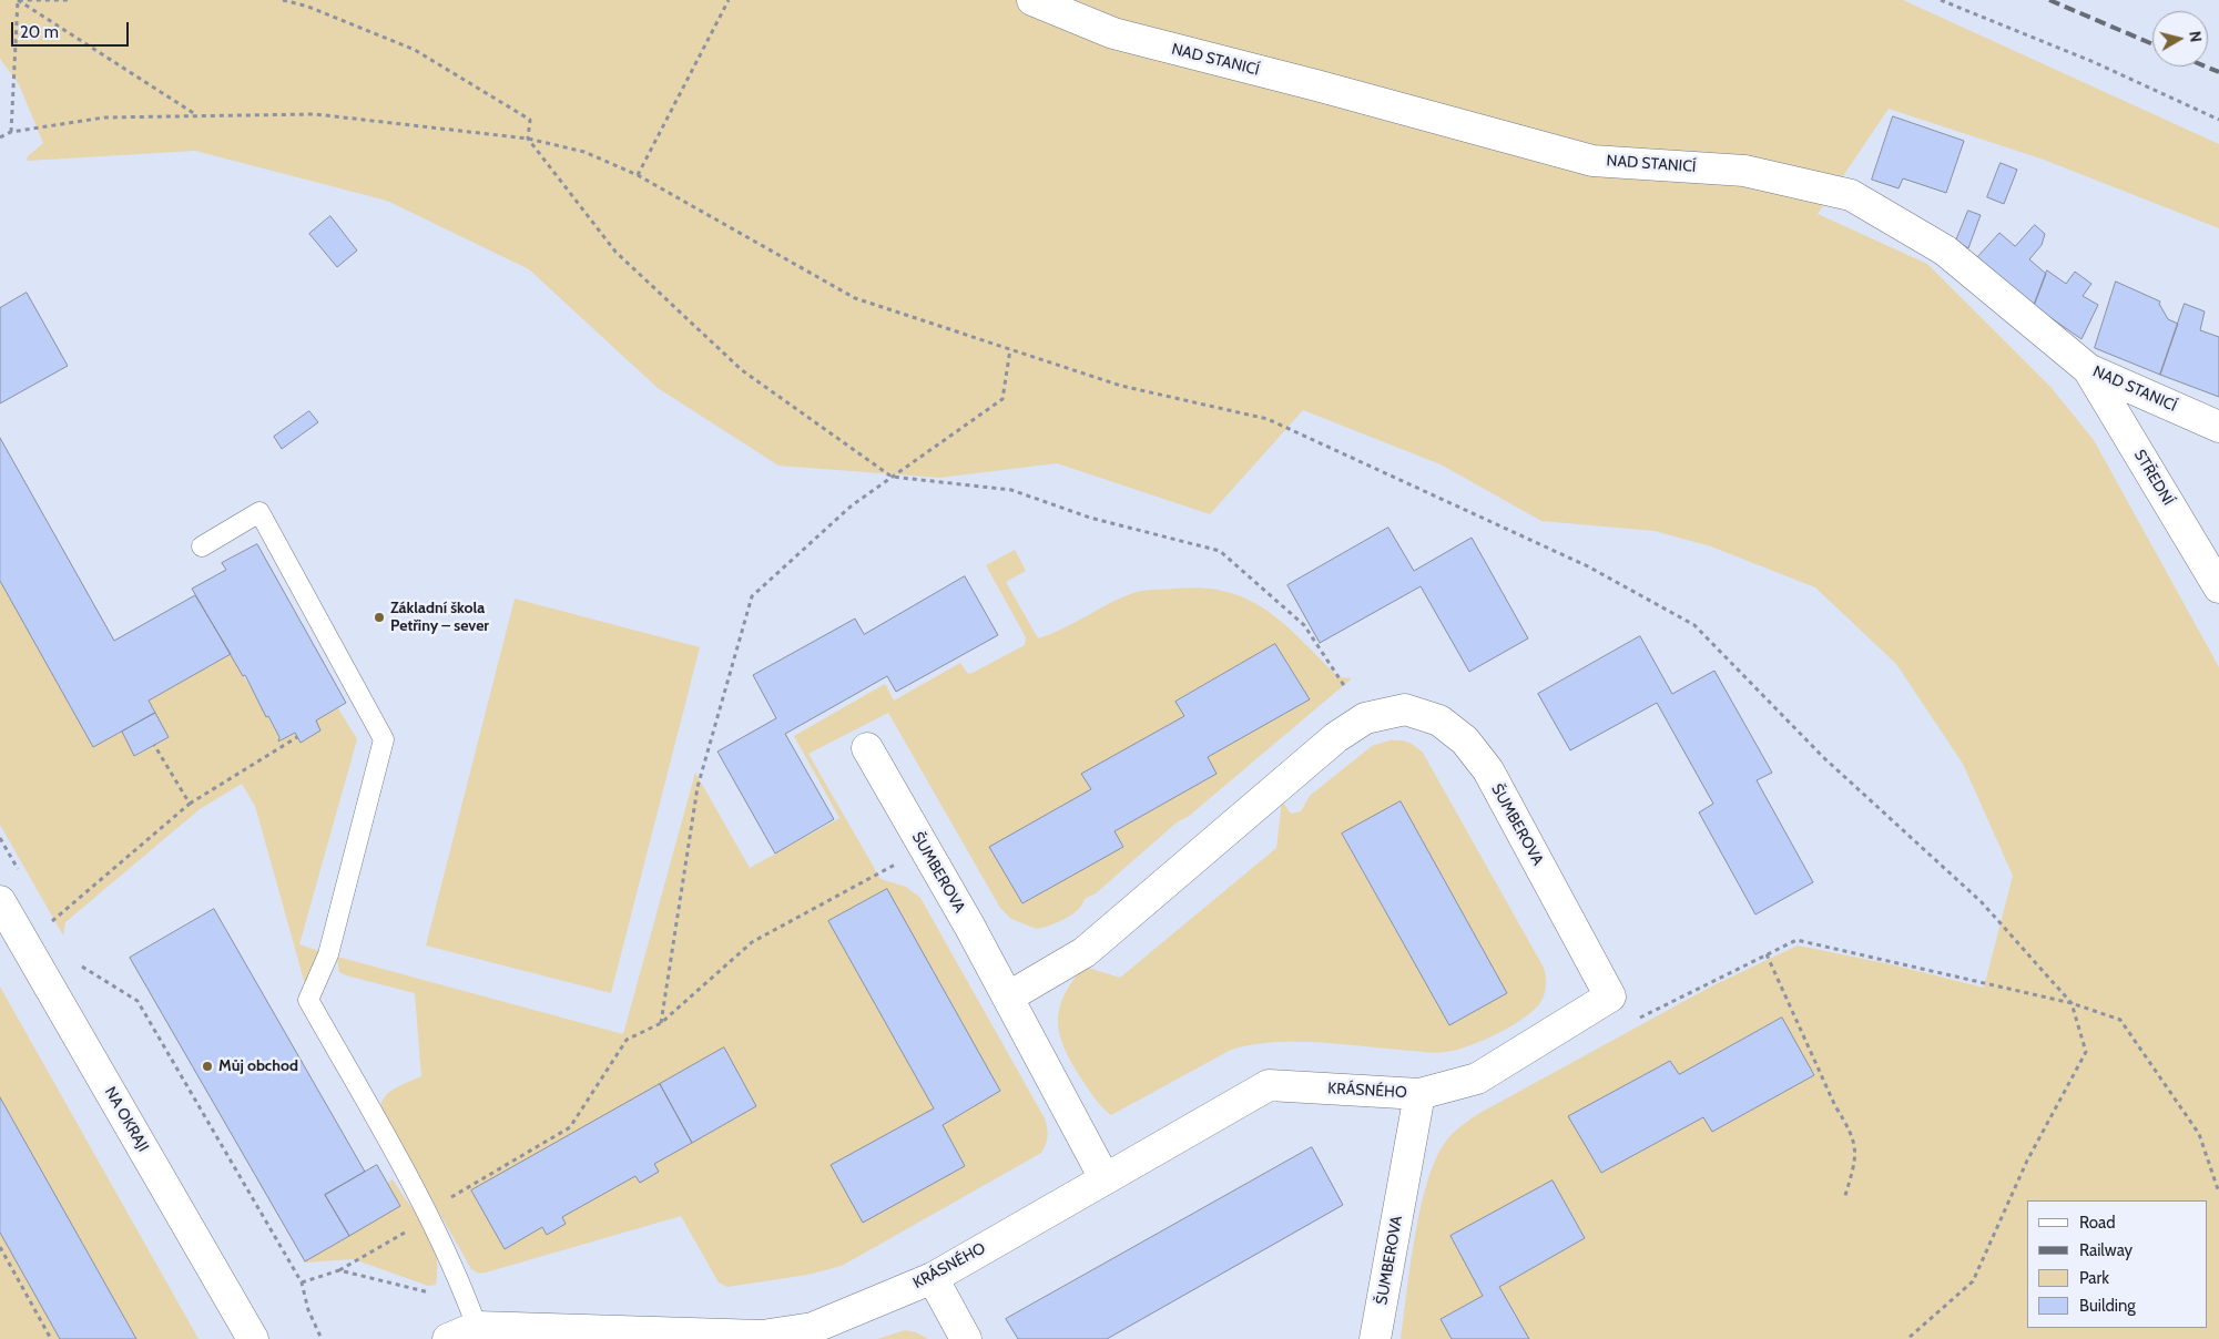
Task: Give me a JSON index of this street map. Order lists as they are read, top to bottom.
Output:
{
  "streets": {
    "street": [
      "NAD STANICÍ",
      "STŘEDNÍ",
      "ŠUMBEROVA",
      "KRÁSNÉHO",
      "NA OKRAJI"
    ]
  },
  "crossings": [
    ["NAD STANICÍ", "STŘEDNÍ"],
    ["ŠUMBEROVA", "KRÁSNÉHO"]
  ],
  "places": ["Základní škola Petřiny – sever", "Můj obchod"],
  "legend": [
    "Road",
    "Railway",
    "Park",
    "Building"
  ],
  "scale_bar": "20 m",
  "north": "right"
}
